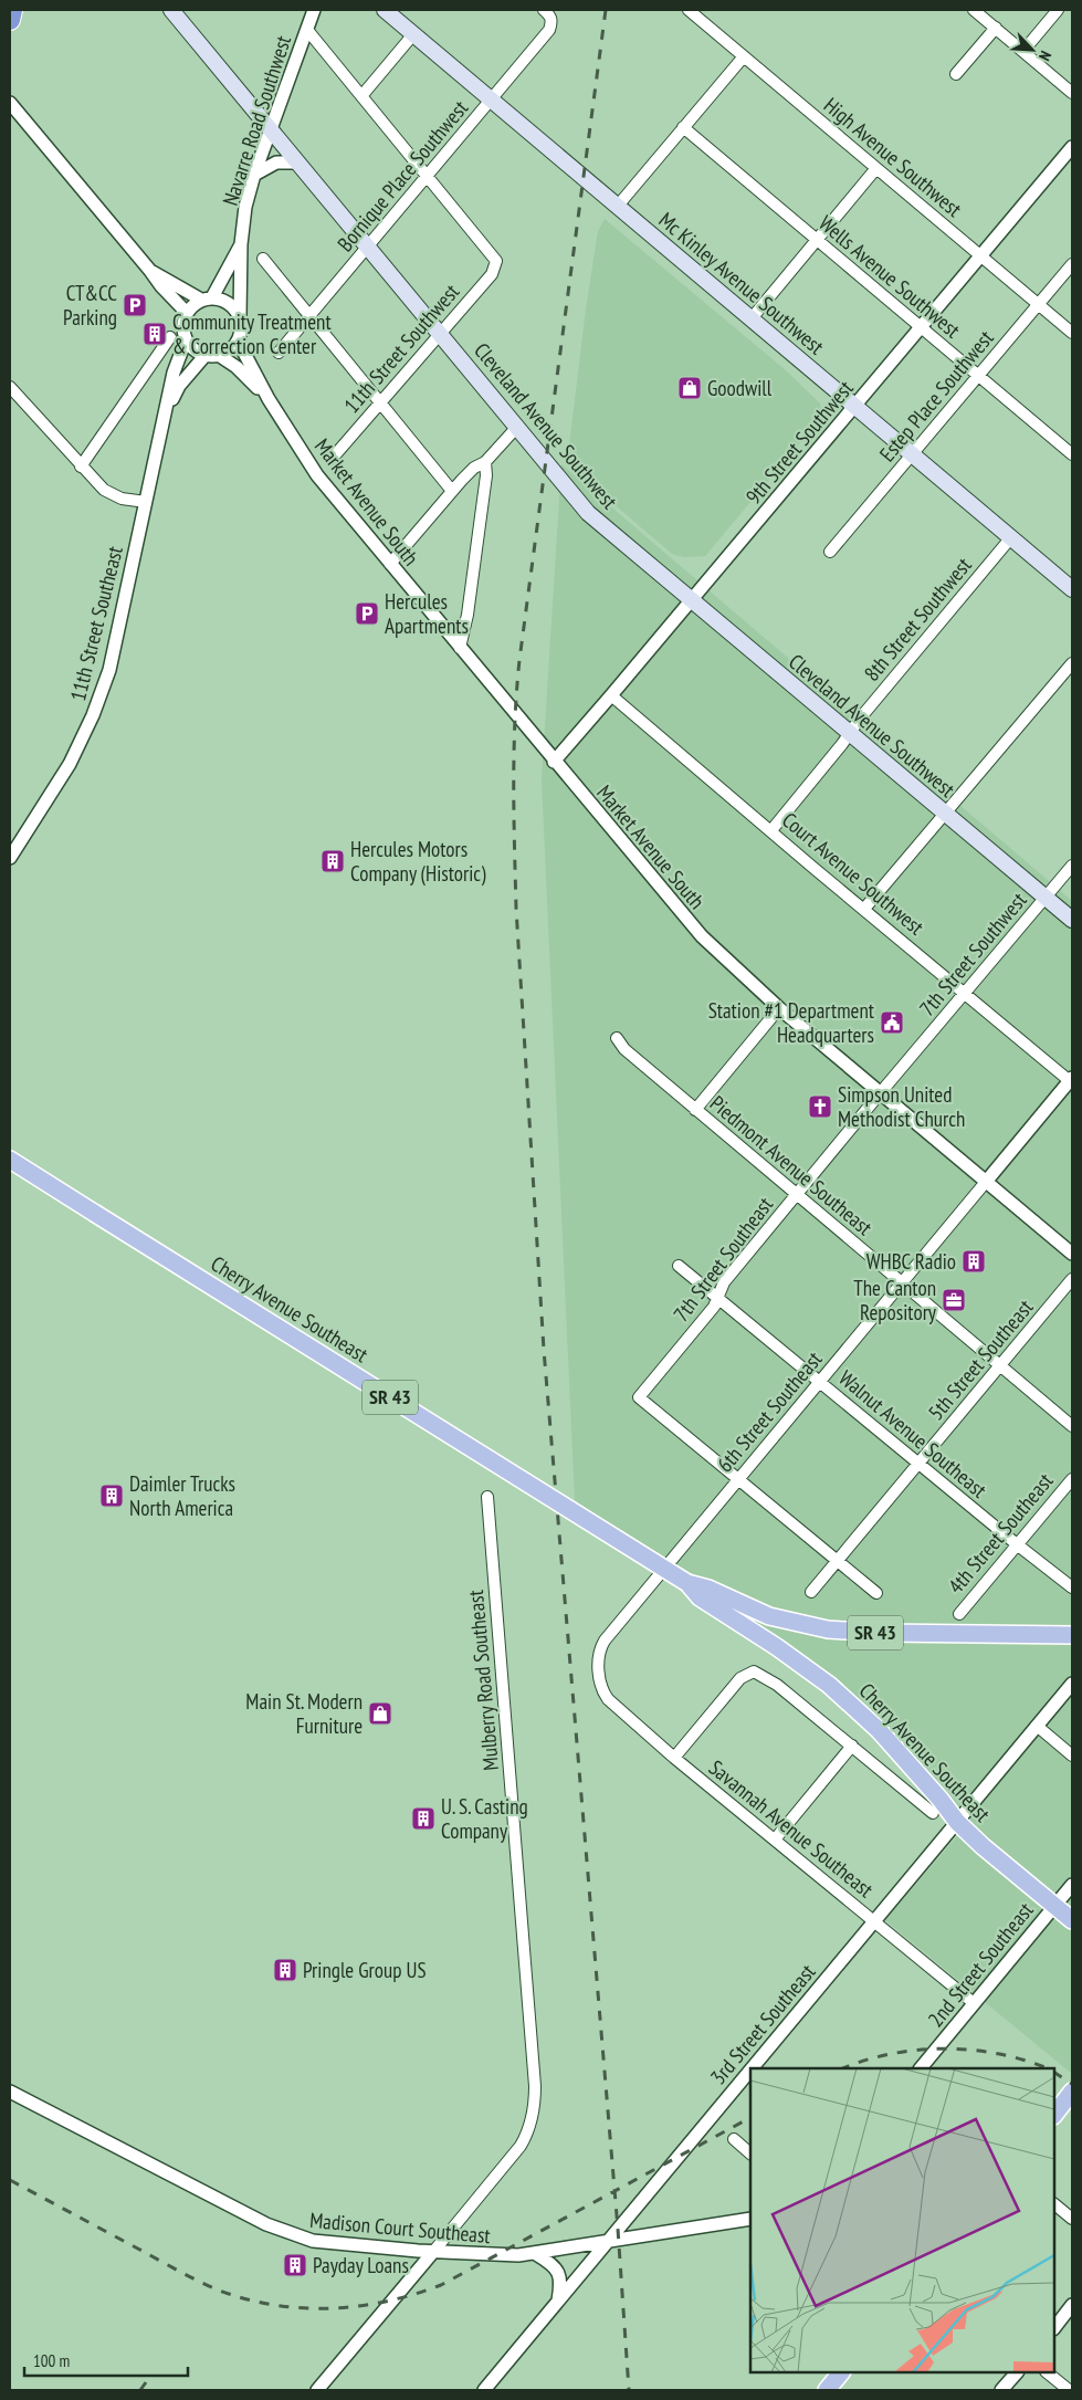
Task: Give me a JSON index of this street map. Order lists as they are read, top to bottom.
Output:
{
  "streets": {
    "main road": [
      "Mc Kinley Avenue Southwest",
      "Cleveland Avenue Southwest",
      "Cherry Avenue Southeast",
      "SR 43"
    ],
    "street": [
      "Navarre Road Southwest",
      "High Avenue Southwest",
      "Bornique Place Southwest",
      "Wells Avenue Southwest",
      "11th Street Southwest",
      "Estep Place Southwest",
      "9th Street Southwest",
      "Market Avenue South",
      "8th Street Southwest",
      "11th Street Southeast",
      "Court Avenue Southwest",
      "7th Street Southwest",
      "Piedmont Avenue Southeast",
      "7th Street Southeast",
      "5th Street Southeast",
      "6th Street Southeast",
      "Walnut Avenue Southeast",
      "4th Street Southeast",
      "Mulberry Road Southeast",
      "Savannah Avenue Southeast",
      "2nd Street Southeast",
      "3rd Street Southeast",
      "Madison Court Southeast"
    ]
  },
  "crossings": [
    ["Navarre Road Southwest", "Cleveland Avenue Southwest"],
    ["Navarre Road Southwest", "Market Avenue South"],
    ["Navarre Road Southwest", "11th Street Southeast"],
    ["High Avenue Southwest", "Estep Place Southwest"],
    ["High Avenue Southwest", "9th Street Southwest"],
    ["Bornique Place Southwest", "Mc Kinley Avenue Southwest"],
    ["Bornique Place Southwest", "11th Street Southwest"],
    ["Bornique Place Southwest", "Cleveland Avenue Southwest"],
    ["Wells Avenue Southwest", "Estep Place Southwest"],
    ["Wells Avenue Southwest", "9th Street Southwest"],
    ["Mc Kinley Avenue Southwest", "Estep Place Southwest"],
    ["Mc Kinley Avenue Southwest", "9th Street Southwest"],
    ["Mc Kinley Avenue Southwest", "8th Street Southwest"],
    ["11th Street Southwest", "Cleveland Avenue Southwest"],
    ["Cleveland Avenue Southwest", "9th Street Southwest"],
    ["Cleveland Avenue Southwest", "8th Street Southwest"],
    ["Cleveland Avenue Southwest", "7th Street Southwest"],
    ["9th Street Southwest", "Market Avenue South"],
    ["9th Street Southwest", "Court Avenue Southwest"],
    ["Market Avenue South", "11th Street Southeast"],
    ["Market Avenue South", "7th Street Southwest"],
    ["Market Avenue South", "7th Street Southeast"],
    ["Market Avenue South", "6th Street Southeast"],
    ["8th Street Southwest", "Court Avenue Southwest"],
    ["Court Avenue Southwest", "7th Street Southwest"],
    ["7th Street Southwest", "7th Street Southeast"],
    ["Piedmont Avenue Southeast", "7th Street Southeast"],
    ["Piedmont Avenue Southeast", "5th Street Southeast"],
    ["Piedmont Avenue Southeast", "6th Street Southeast"],
    ["7th Street Southeast", "6th Street Southeast"],
    ["7th Street Southeast", "Walnut Avenue Southeast"],
    ["Cherry Avenue Southeast", "Savannah Avenue Southeast"],
    ["Cherry Avenue Southeast", "2nd Street Southeast"],
    ["Cherry Avenue Southeast", "3rd Street Southeast"],
    ["5th Street Southeast", "Walnut Avenue Southeast"],
    ["6th Street Southeast", "Walnut Avenue Southeast"],
    ["6th Street Southeast", "Savannah Avenue Southeast"],
    ["Walnut Avenue Southeast", "4th Street Southeast"],
    ["Mulberry Road Southeast", "Madison Court Southeast"],
    ["Savannah Avenue Southeast", "2nd Street Southeast"],
    ["Savannah Avenue Southeast", "3rd Street Southeast"],
    ["3rd Street Southeast", "Madison Court Southeast"]
  ],
  "places": {
    "parking": ["CT&CC Parking", "Hercules Apartments"],
    "building": [
      "Community Treatment & Correction Center",
      "Hercules Motors Company (Historic)",
      "WHBC Radio",
      "Daimler Trucks North America",
      "U. S. Casting Company",
      "Pringle Group US",
      "Payday Loans"
    ],
    "shop": ["Goodwill", "Main St. Modern Furniture"],
    "public building": ["Station #1 Department Headquarters"],
    "church": ["Simpson United Methodist Church"],
    "office": ["The Canton Repository"]
  },
  "scale_bar": "100 m",
  "north": "bottom right"
}
